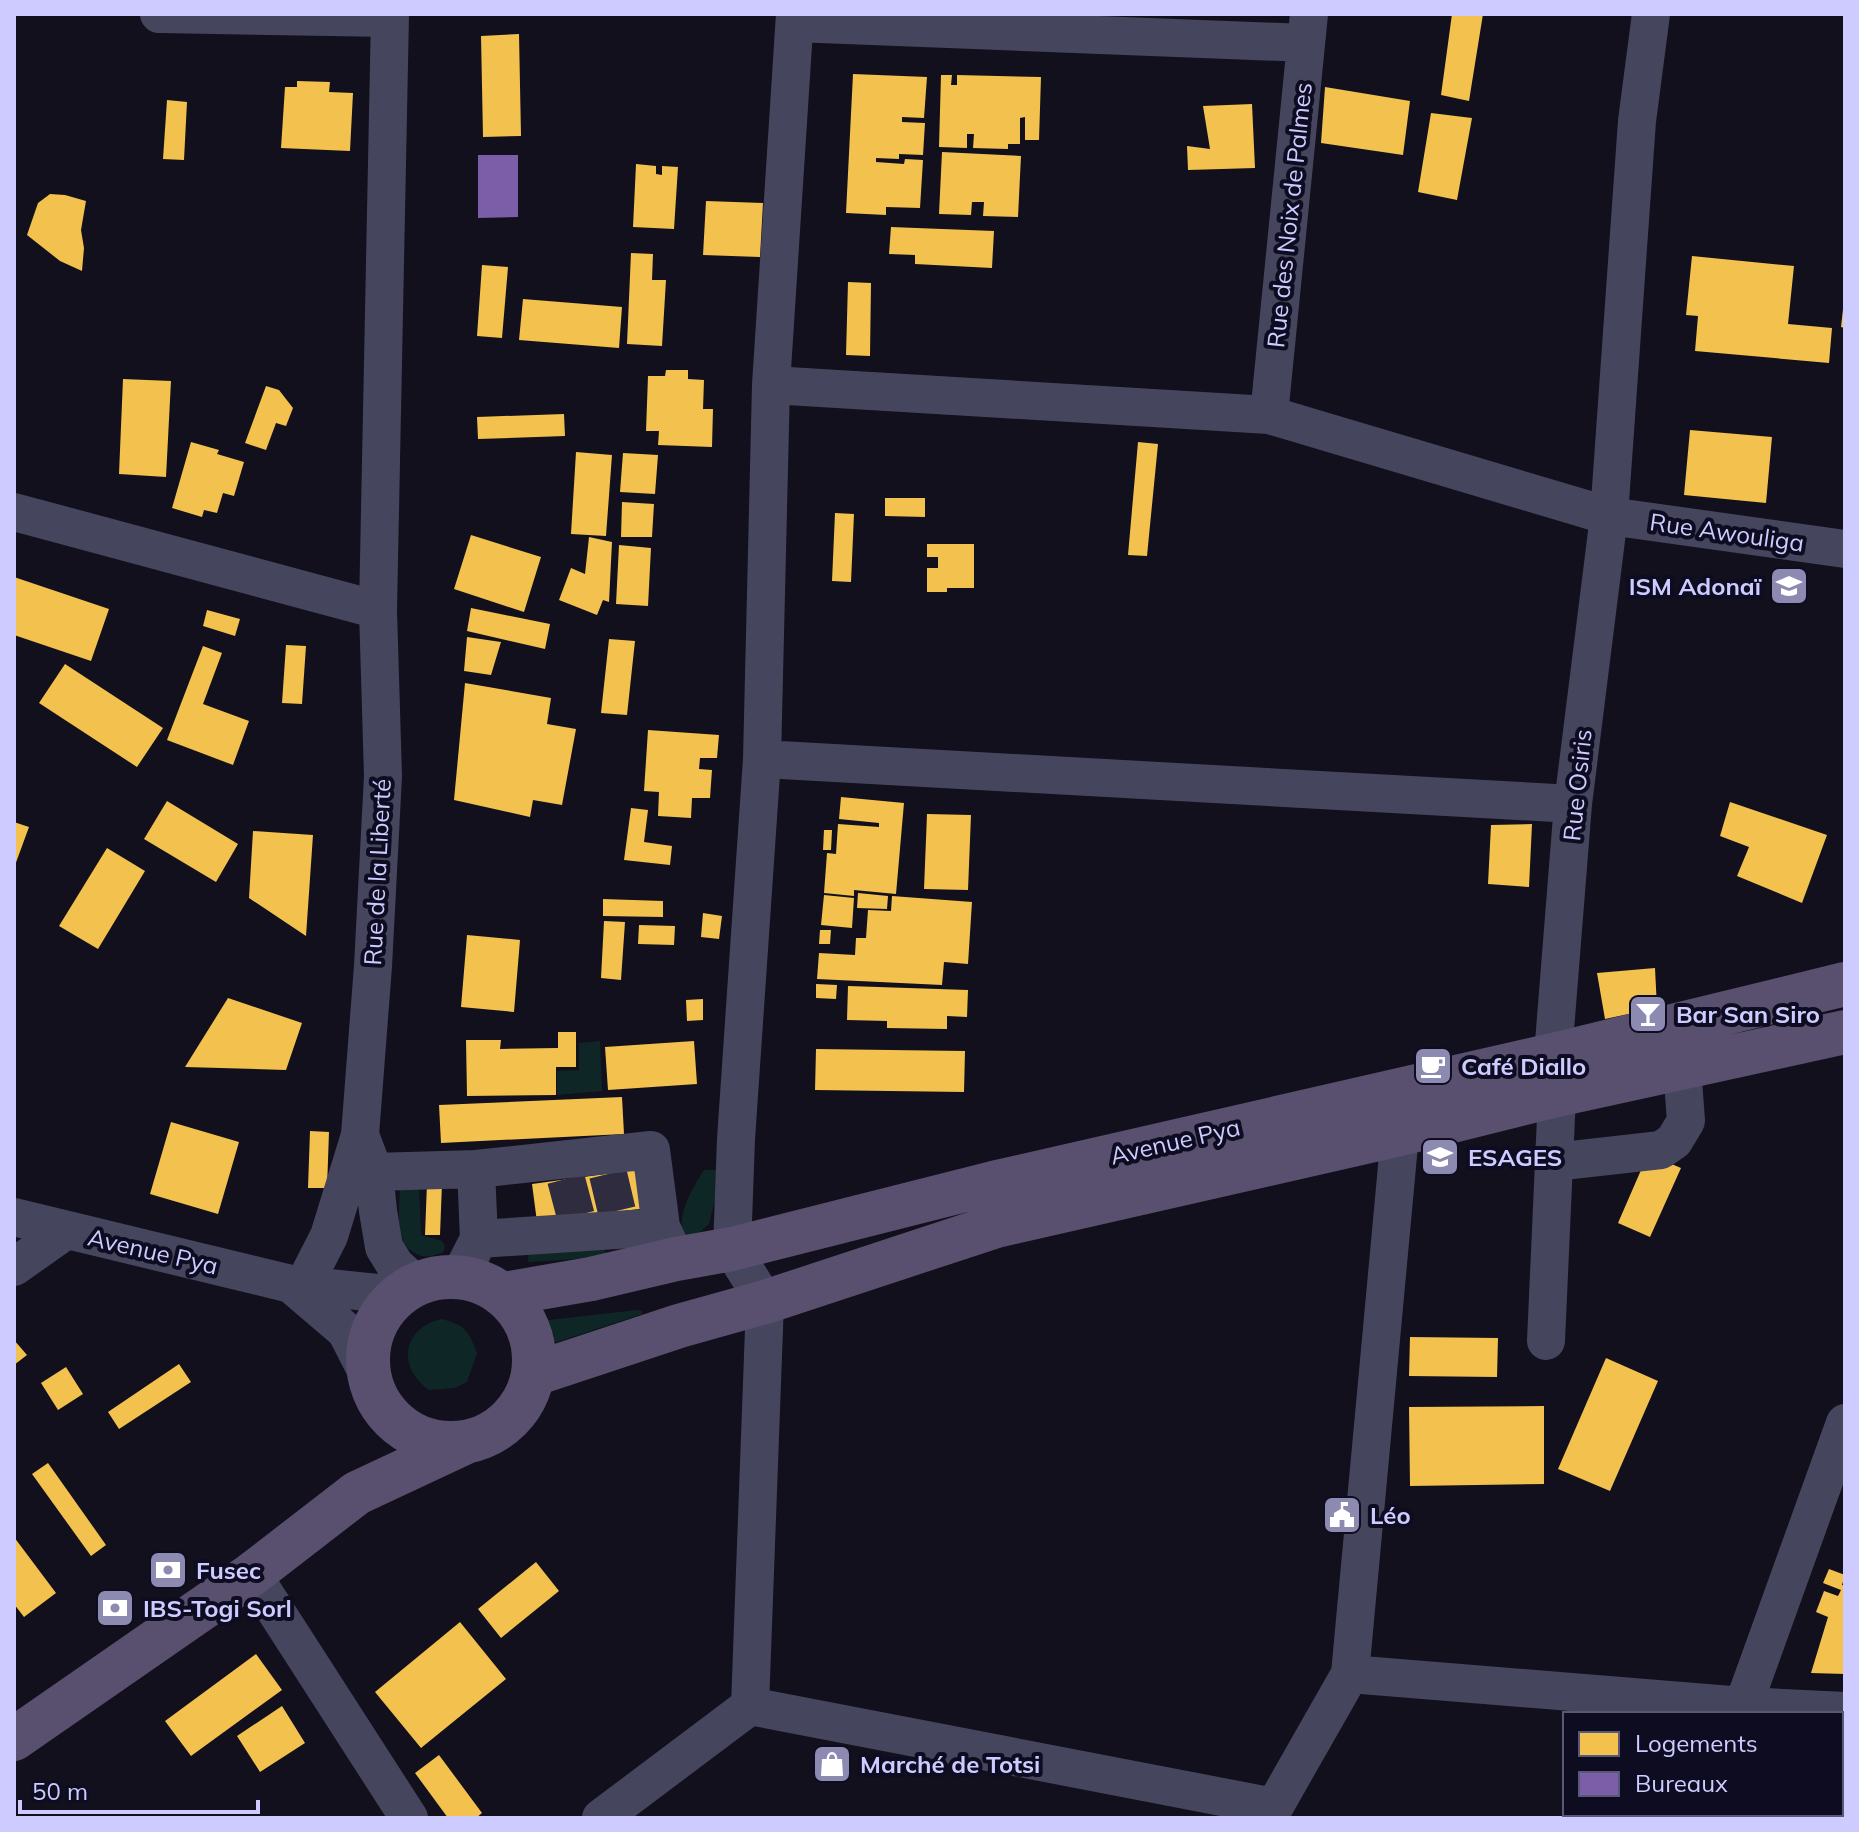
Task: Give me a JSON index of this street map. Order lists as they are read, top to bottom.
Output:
{
  "streets": {
    "main road": ["Avenue Pya"],
    "street": [
      "Rue des Noix de Palmes",
      "Rue Awouliga",
      "Rue Osiris",
      "Rue de la Liberté"
    ]
  },
  "crossings": [
    ["Rue des Noix de Palmes", "Rue Awouliga"],
    ["Rue Awouliga", "Rue Osiris"],
    ["Rue Osiris", "Avenue Pya"]
  ],
  "places": {
    "school or university": ["ISM Adonaï", "ESAGES"],
    "bar": ["Bar San Siro"],
    "cafe": ["Café Diallo"],
    "public building": ["Léo"],
    "bank": ["Fusec", "IBS-Togi Sorl"],
    "shop": ["Marché de Totsi"]
  },
  "legend": ["Logements", "Bureaux"],
  "scale_bar": "50 m"
}
